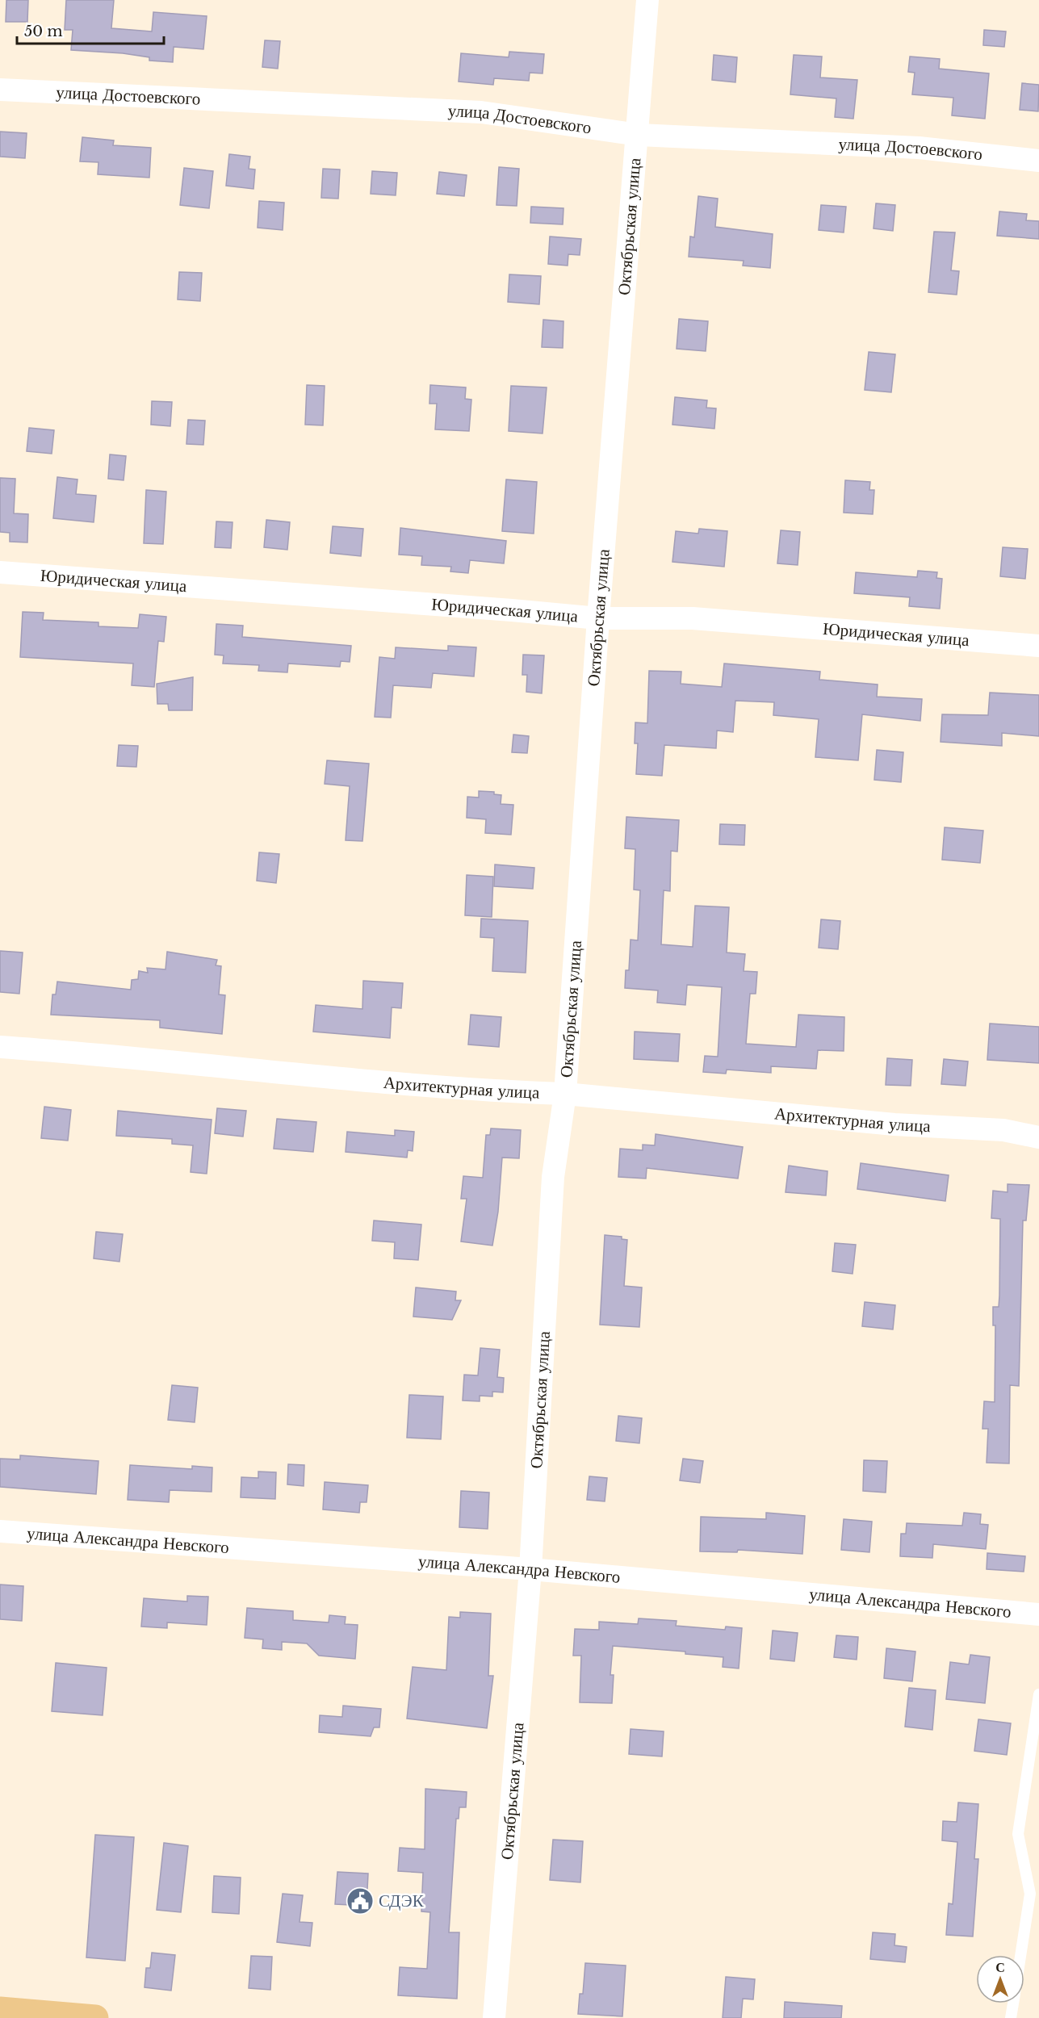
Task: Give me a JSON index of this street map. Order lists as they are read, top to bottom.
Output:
{
  "streets": {
    "street": [
      "улица Достоевского",
      "Октябрьская улица",
      "Юридическая улица",
      "Архитектурная улица",
      "улица Александра Невского"
    ]
  },
  "crossings": [
    ["улица Достоевского", "Октябрьская улица"],
    ["Октябрьская улица", "Юридическая улица"],
    ["Октябрьская улица", "Архитектурная улица"],
    ["Октябрьская улица", "улица Александра Невского"]
  ],
  "places": {
    "public building": ["СДЭК"]
  },
  "scale_bar": "50 m",
  "north": "top"
}
